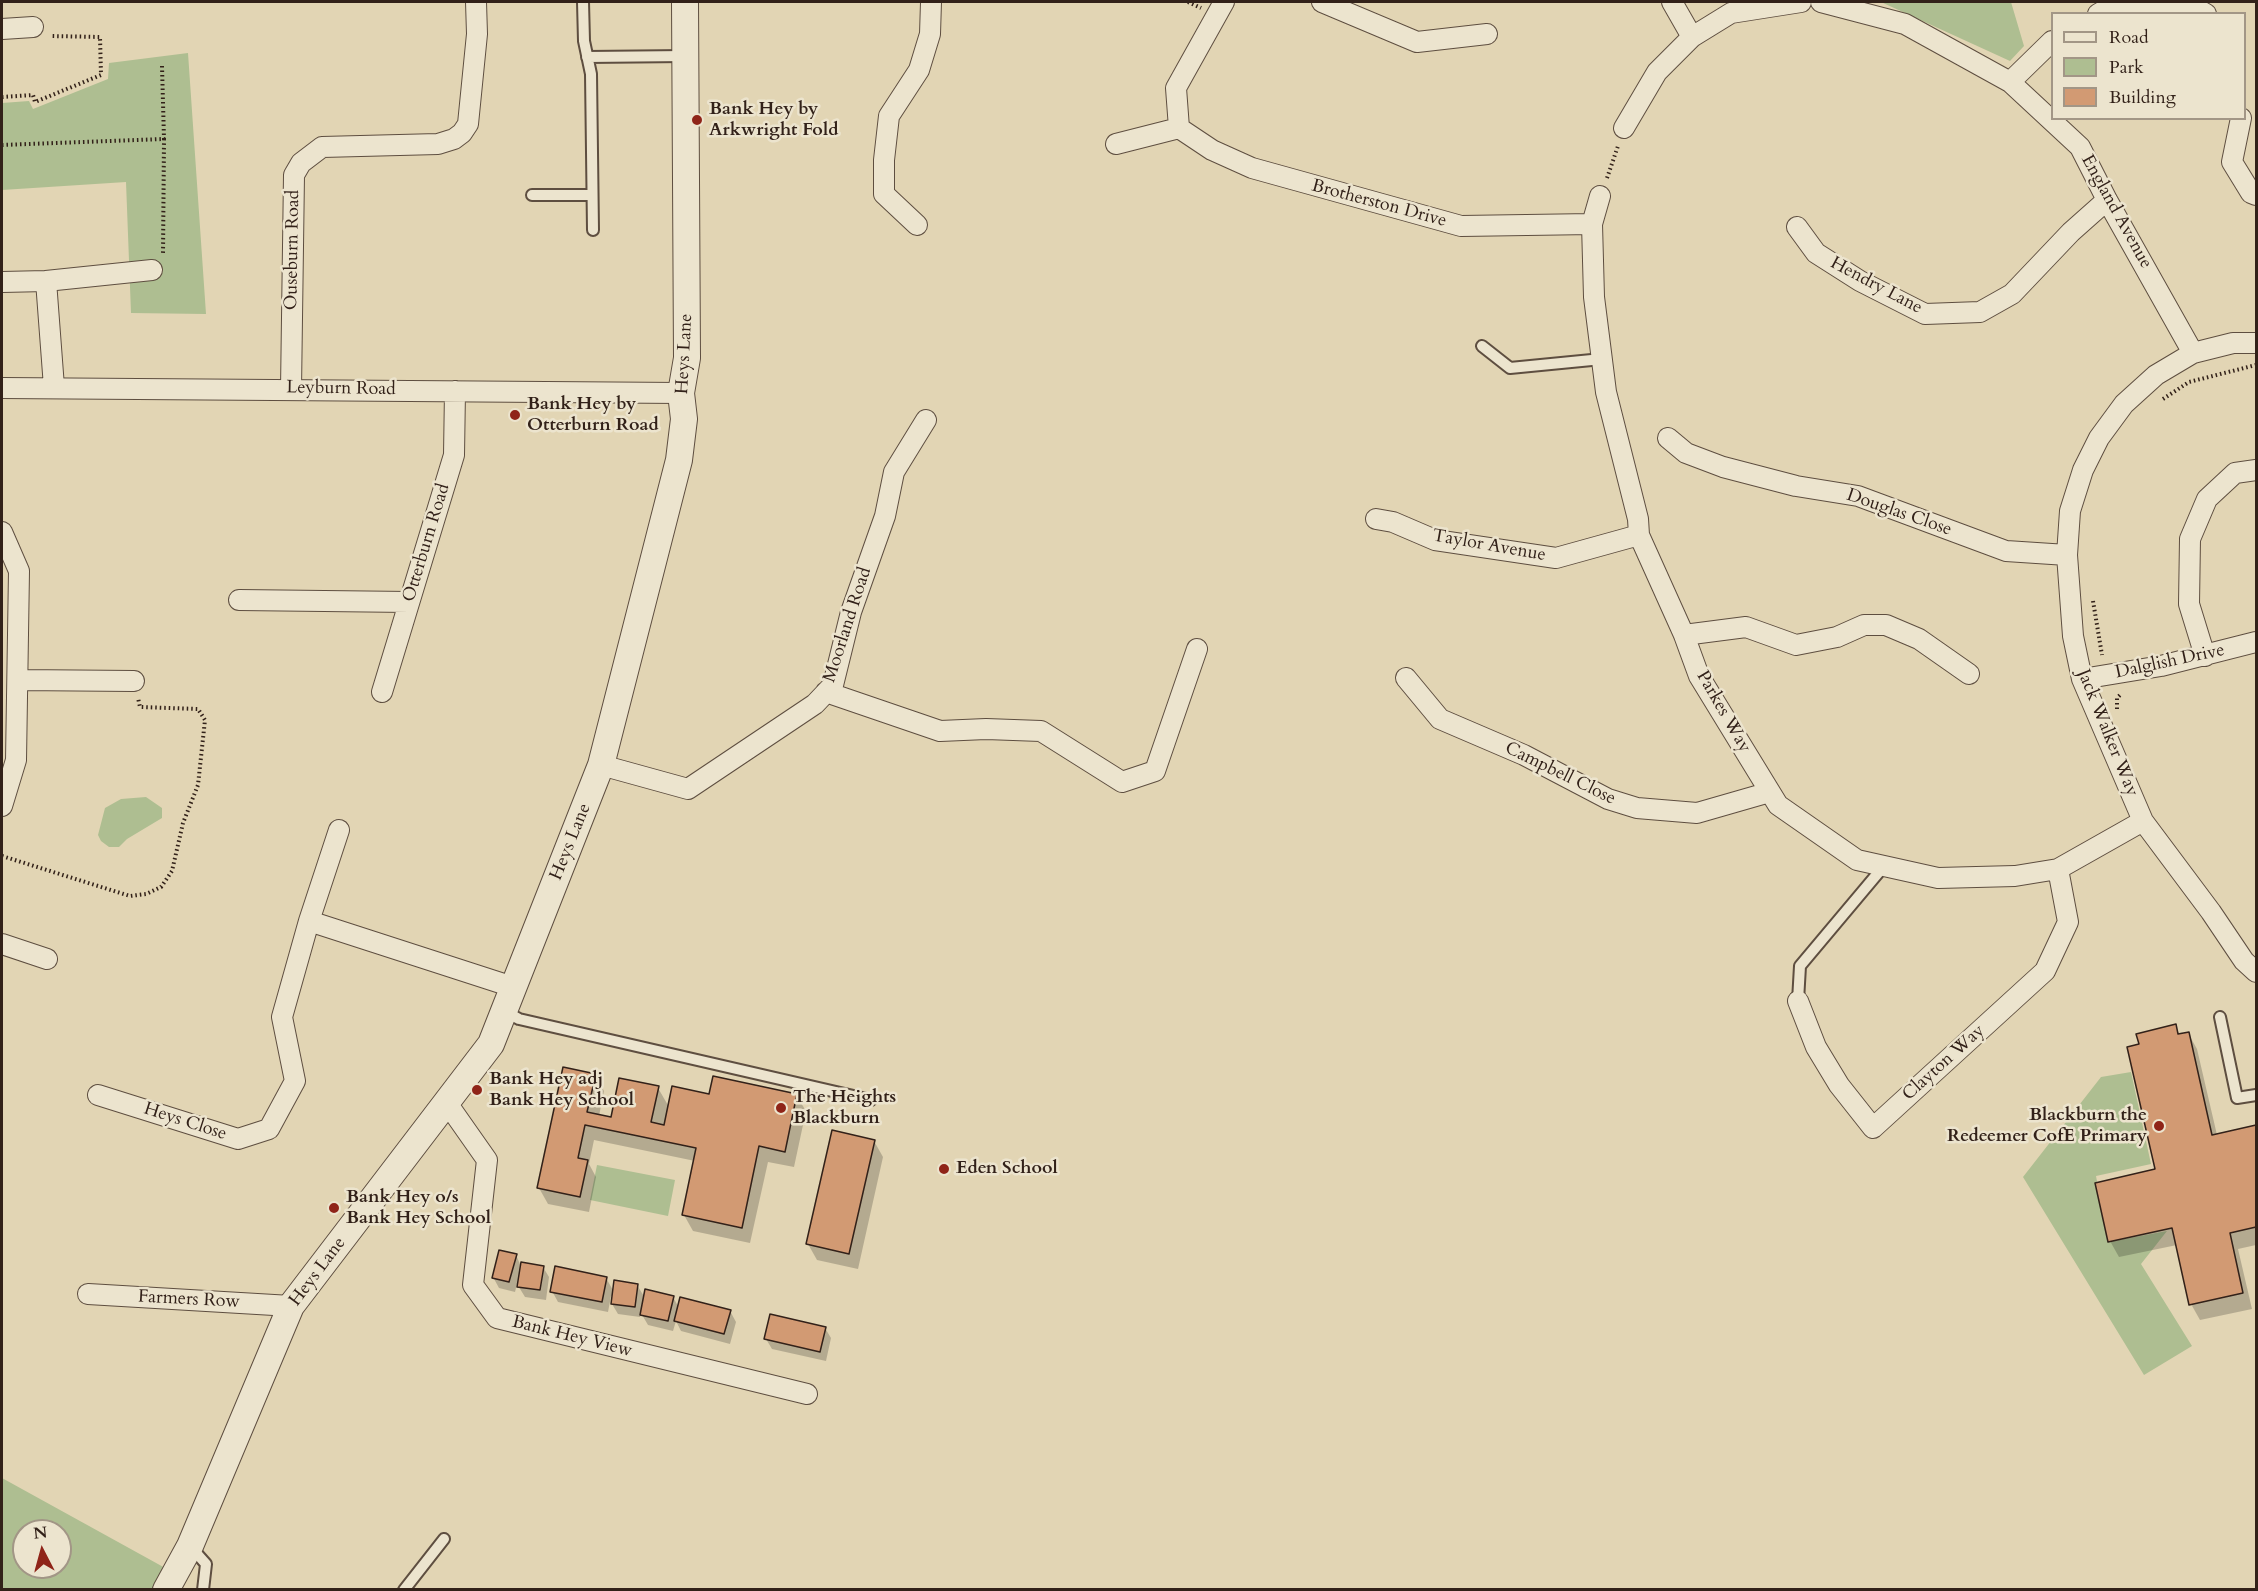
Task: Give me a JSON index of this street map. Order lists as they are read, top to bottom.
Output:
{
  "streets": {
    "street": [
      "Brotherston Drive",
      "England Avenue",
      "Ouseburn Road",
      "Hendry Lane",
      "Heys Lane",
      "Leyburn Road",
      "Douglas Close",
      "Otterburn Road",
      "Taylor Avenue",
      "Moorland Road",
      "Dalglish Drive",
      "Parkes Way",
      "Jack Walker Way",
      "Campbell Close",
      "Clayton Way",
      "Heys Close",
      "Farmers Row",
      "Bank Hey View"
    ]
  },
  "crossings": [
    ["Brotherston Drive", "Parkes Way"],
    ["England Avenue", "Hendry Lane"],
    ["England Avenue", "Jack Walker Way"],
    ["Ouseburn Road", "Leyburn Road"],
    ["Heys Lane", "Leyburn Road"],
    ["Heys Lane", "Moorland Road"],
    ["Heys Lane", "Farmers Row"],
    ["Heys Lane", "Bank Hey View"],
    ["Leyburn Road", "Otterburn Road"],
    ["Douglas Close", "Jack Walker Way"],
    ["Taylor Avenue", "Parkes Way"],
    ["Dalglish Drive", "Jack Walker Way"],
    ["Parkes Way", "Jack Walker Way"],
    ["Parkes Way", "Campbell Close"],
    ["Parkes Way", "Clayton Way"]
  ],
  "places": [
    "Bank Hey by Arkwright Fold",
    "Bank Hey by Otterburn Road",
    "Bank Hey adj Bank Hey School",
    "The Heights Blackburn",
    "Blackburn the Redeemer CofE Primary",
    "Eden School",
    "Bank Hey o/s Bank Hey School"
  ],
  "legend": ["Road", "Park", "Building"],
  "north": "top"
}
